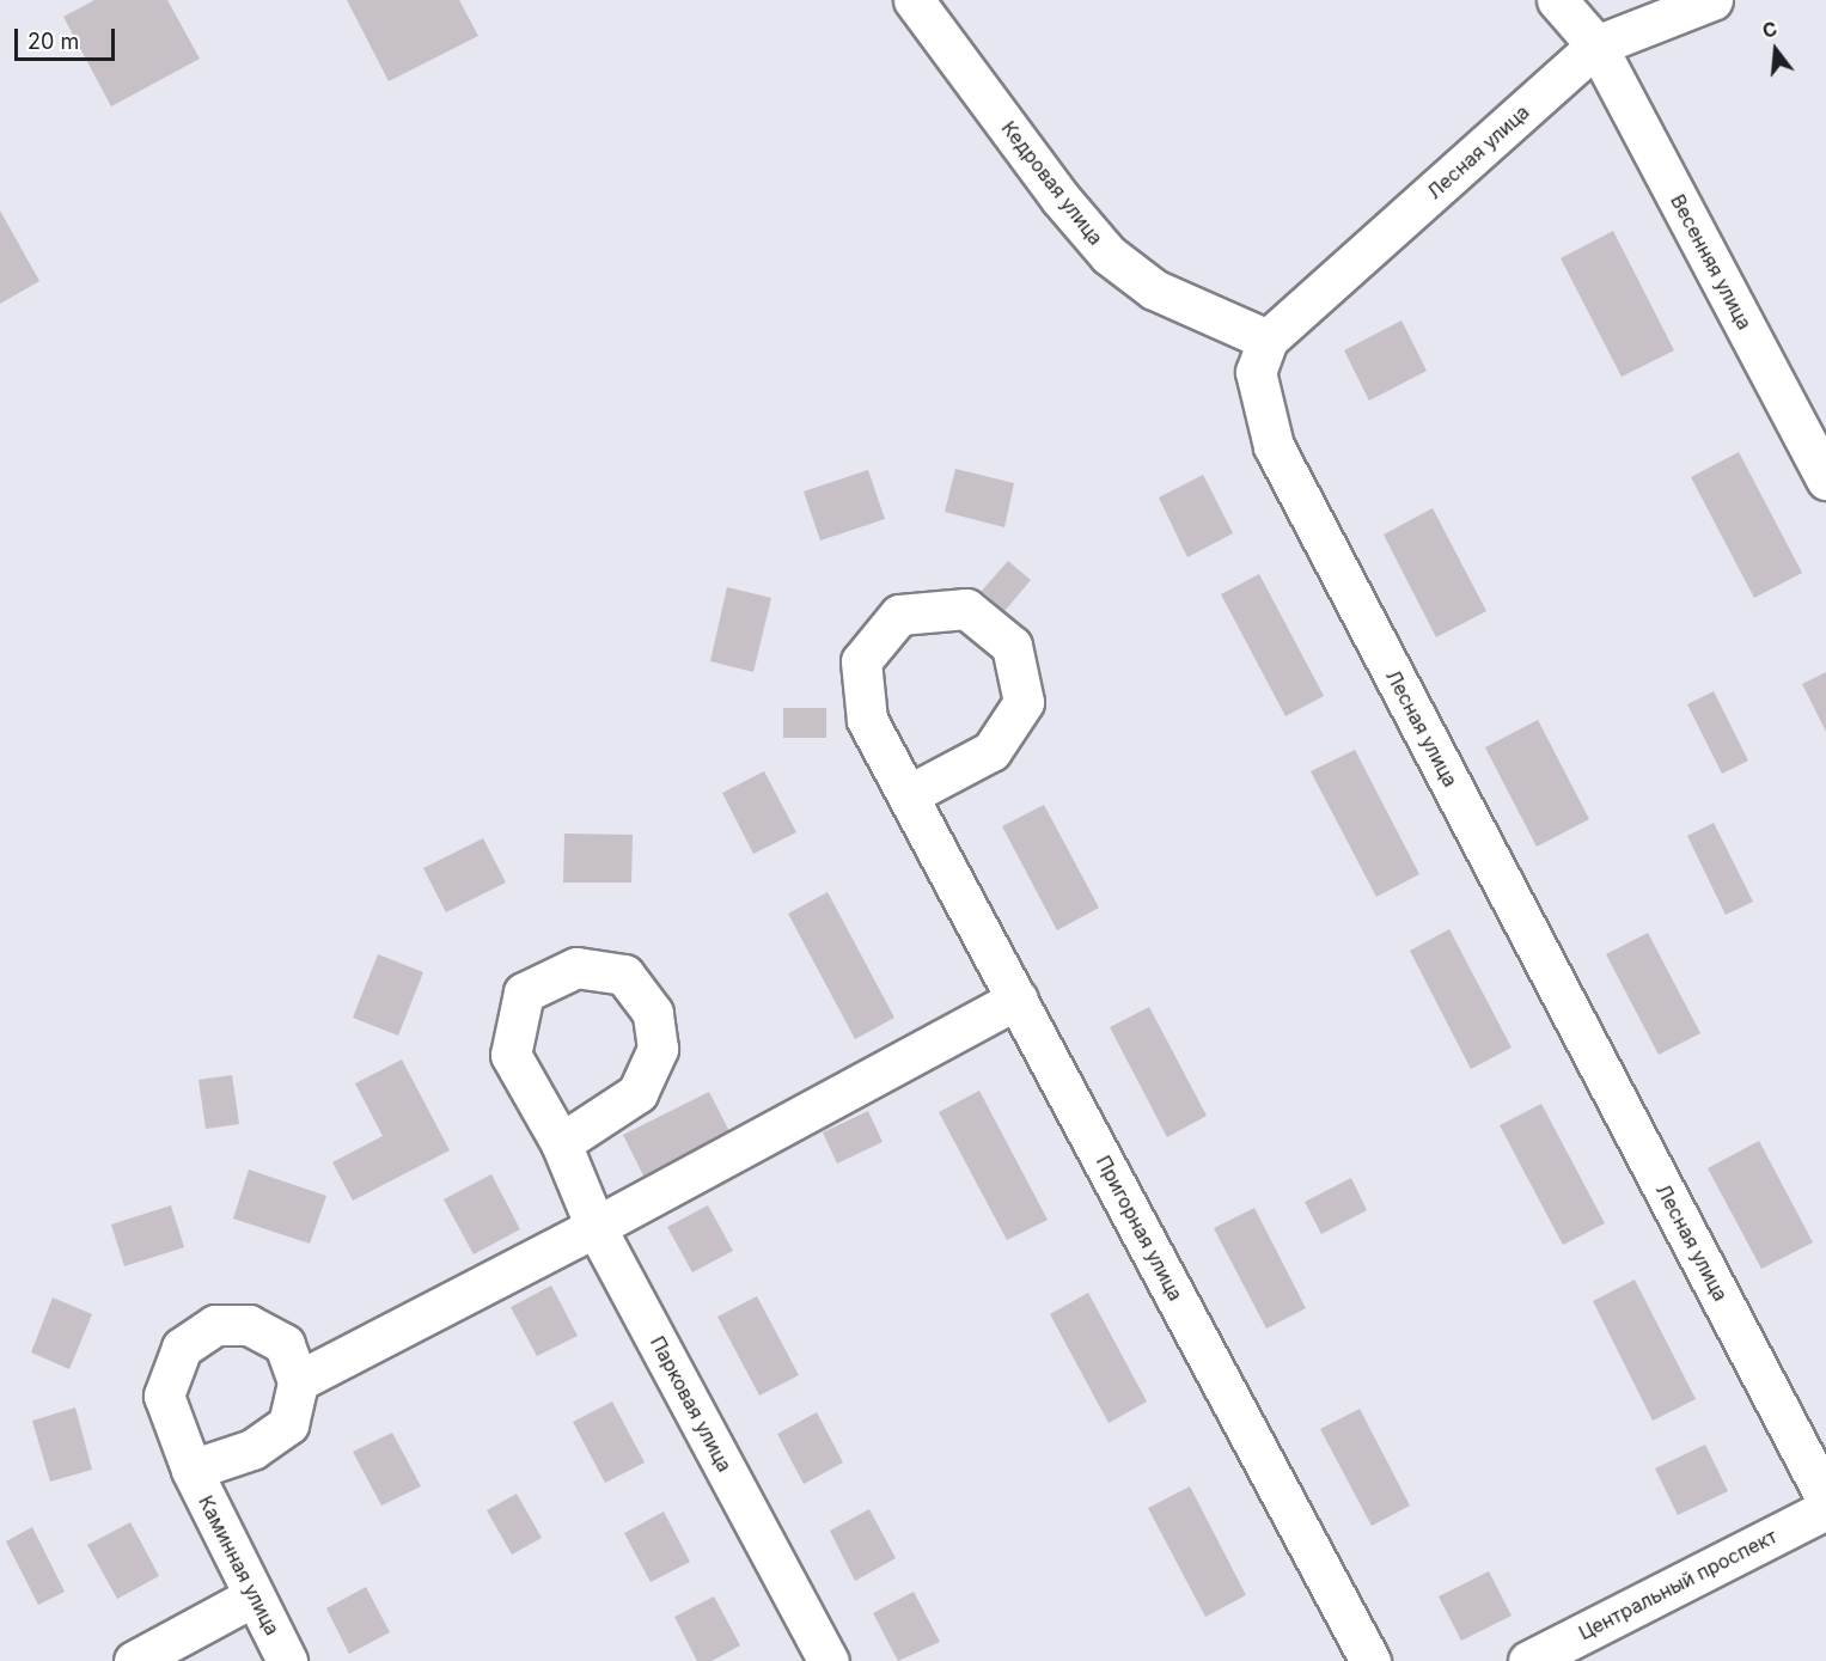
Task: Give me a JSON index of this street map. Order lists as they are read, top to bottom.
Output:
{
  "streets": {
    "street": [
      "Лесная улица",
      "Кедровая улица",
      "Весенняя улица",
      "Пригорная улица",
      "Парковая улица",
      "Каминная улица",
      "Центральный проспект"
    ]
  },
  "crossings": [
    ["Лесная улица", "Кедровая улица"],
    ["Лесная улица", "Весенняя улица"]
  ],
  "scale_bar": "20 m",
  "north": "top"
}
